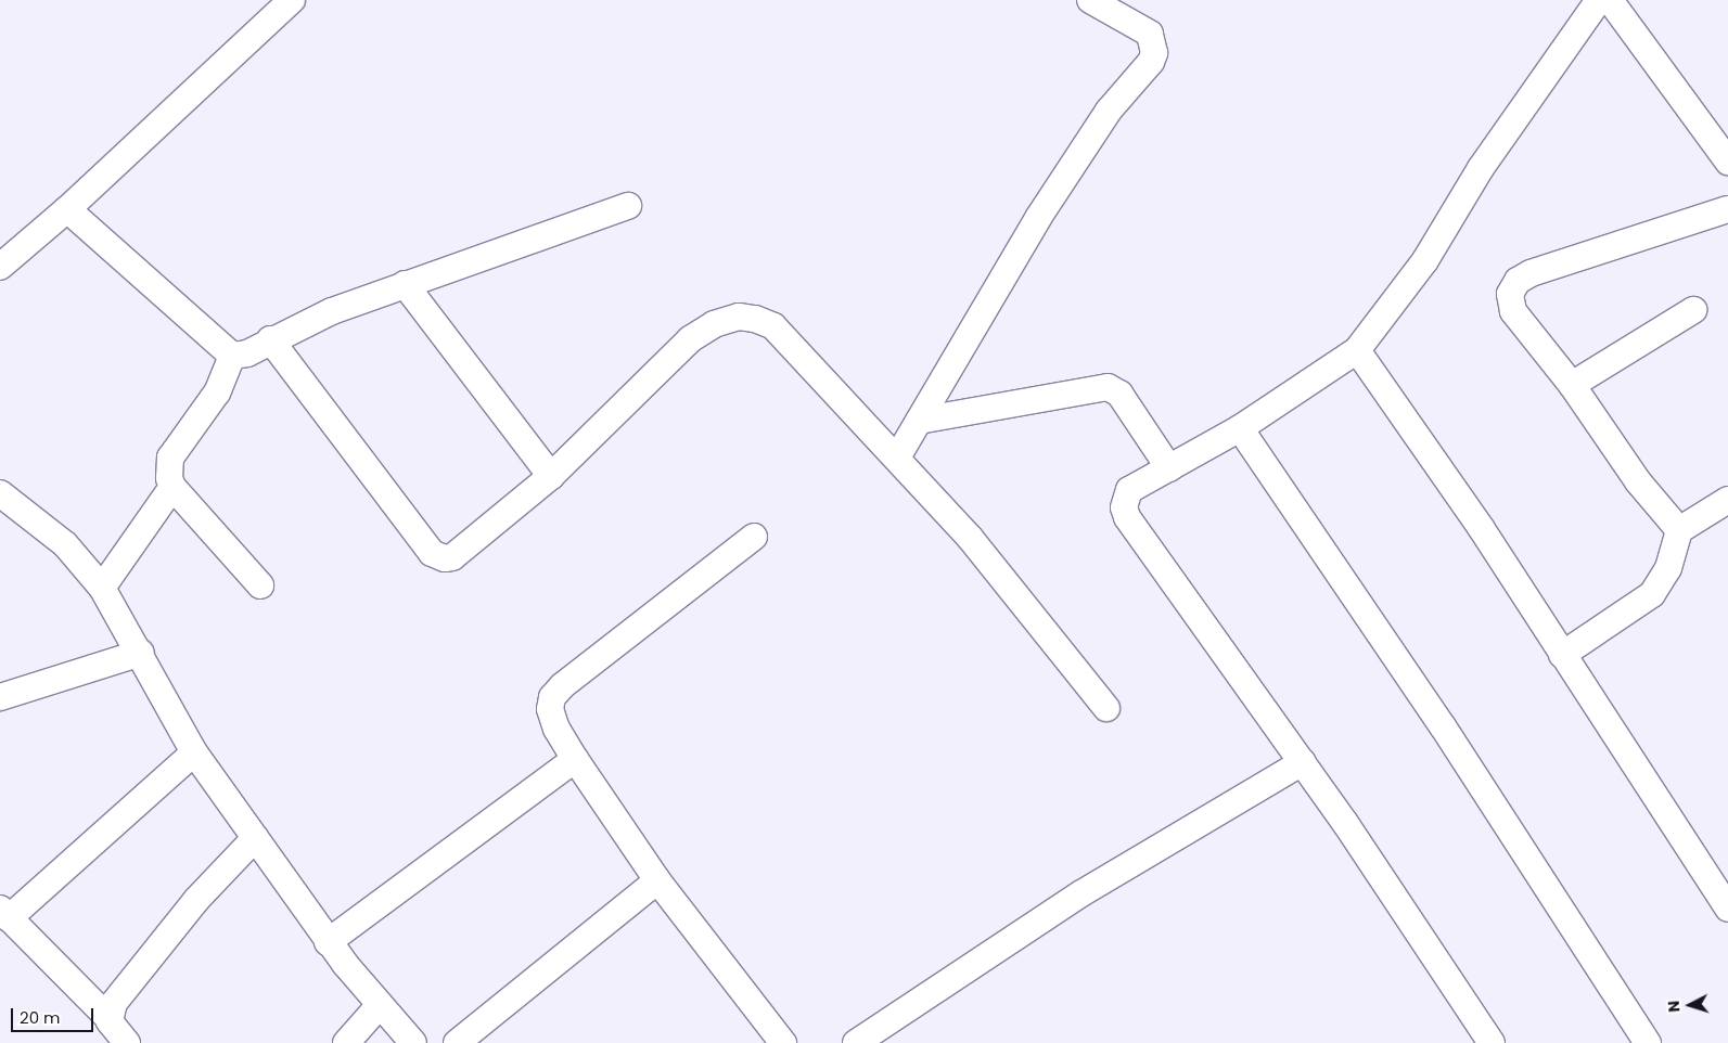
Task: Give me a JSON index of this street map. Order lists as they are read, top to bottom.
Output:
{
  "scale_bar": "20 m",
  "north": "left"
}
